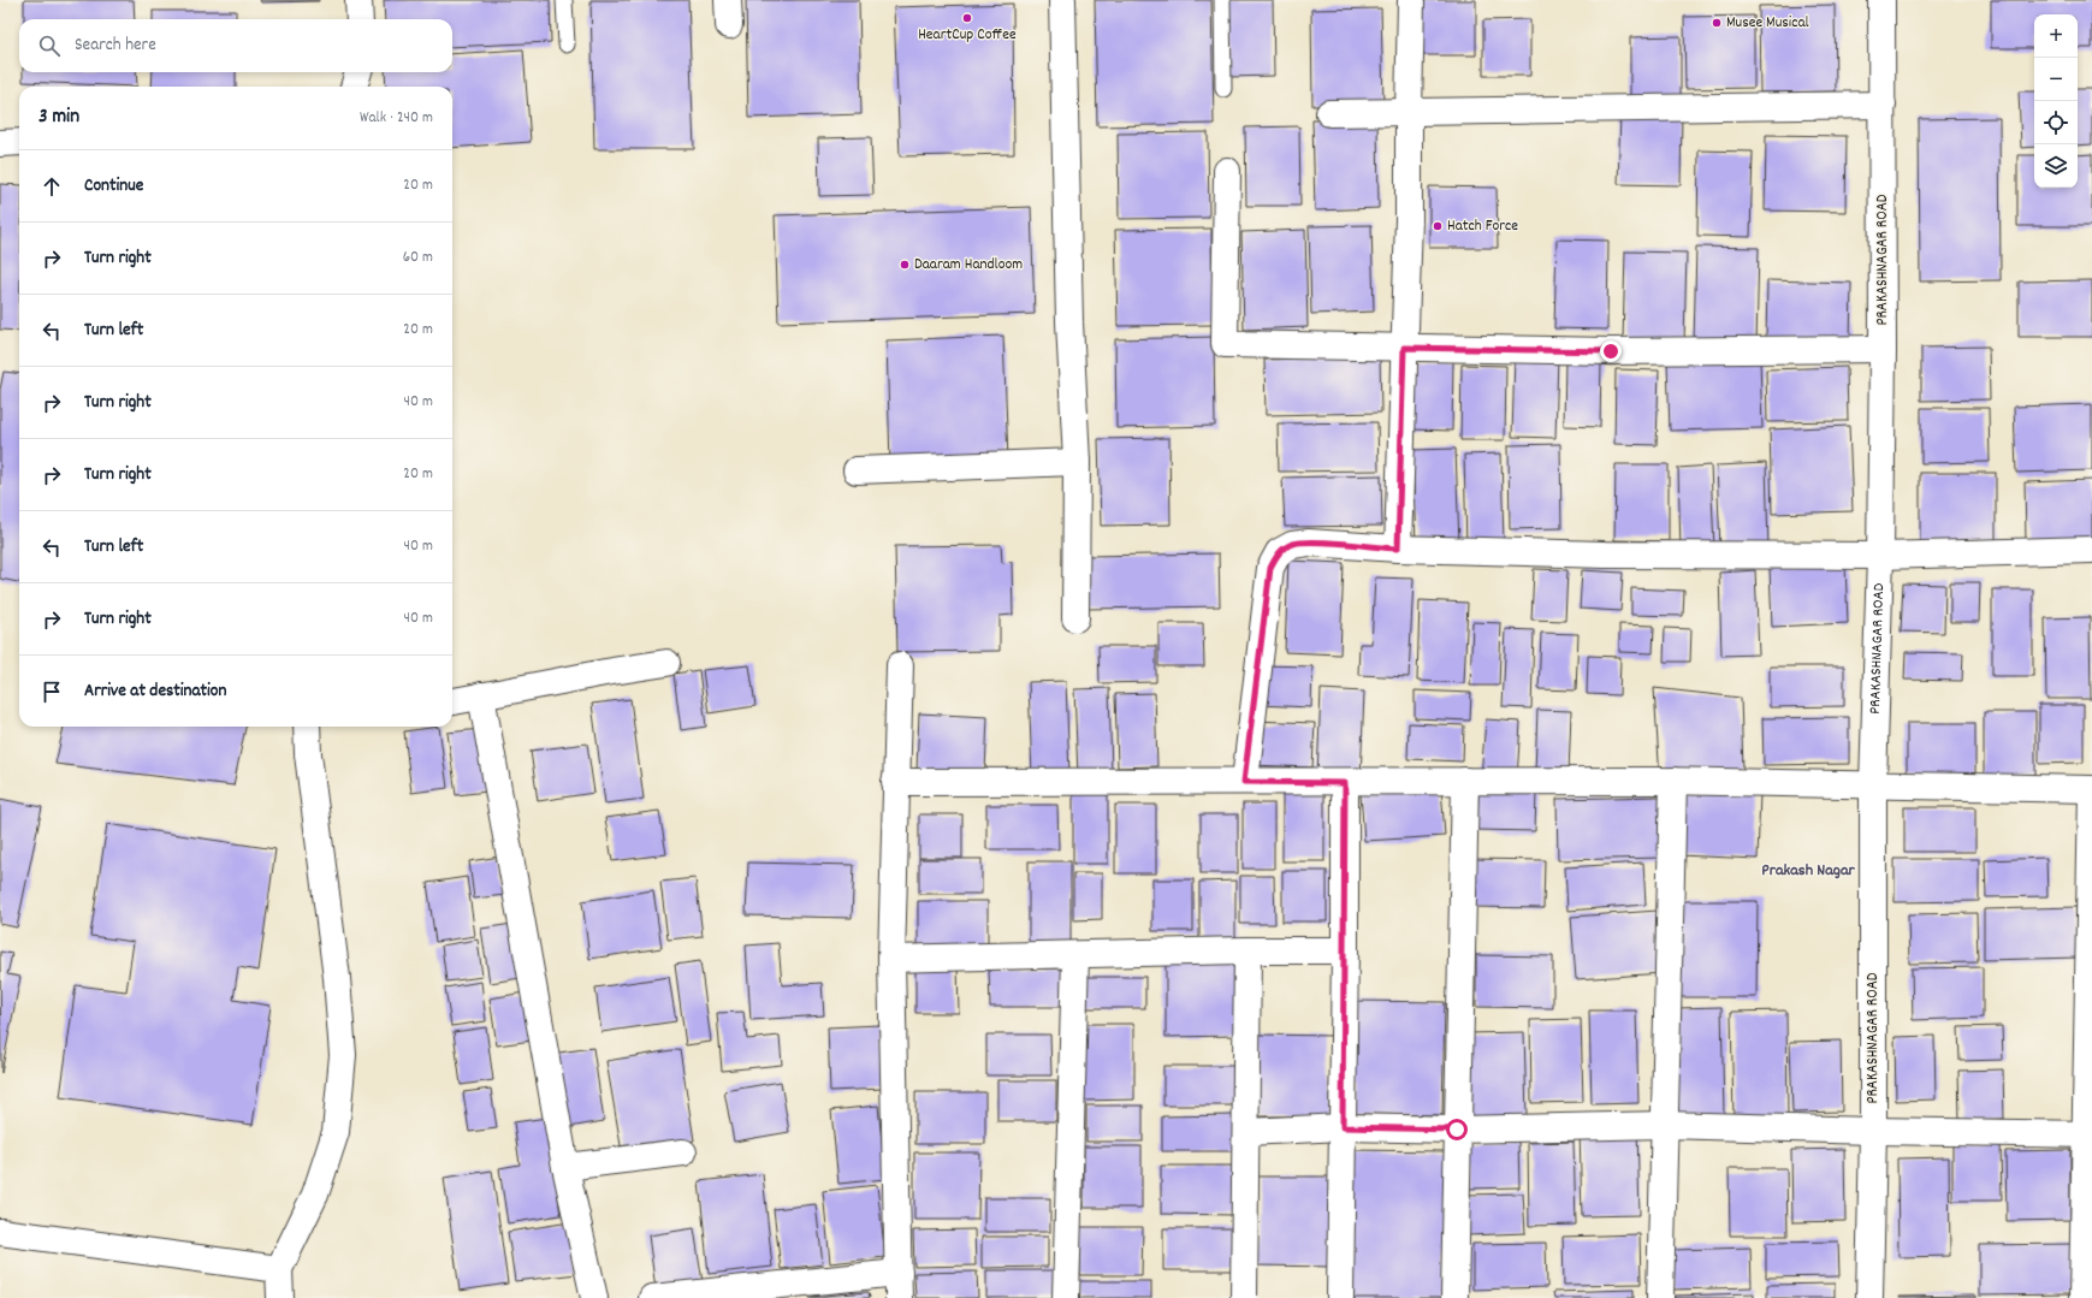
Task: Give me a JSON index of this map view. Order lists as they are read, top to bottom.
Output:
{
  "streets": {
    "street": ["PRAKASHNAGAR ROAD"]
  },
  "districts": ["Prakash Nagar"],
  "places": [
    "HeartCup Coffee",
    "Musee Musical",
    "Hatch Force",
    "Daaram Handloom"
  ],
  "page": {
    "map_buttons": ["+", "−"],
    "search": "Search here",
    "heading": ["3 min", "Walk · 240 m"],
    "list": [
      ["Continue", "20 m"],
      ["Turn right", "60 m"],
      ["Turn left", "20 m"],
      ["Turn right", "40 m"],
      ["Turn right", "20 m"],
      ["Turn left", "40 m"],
      ["Turn right", "40 m"],
      "Arrive at destination"
    ]
  }
}
